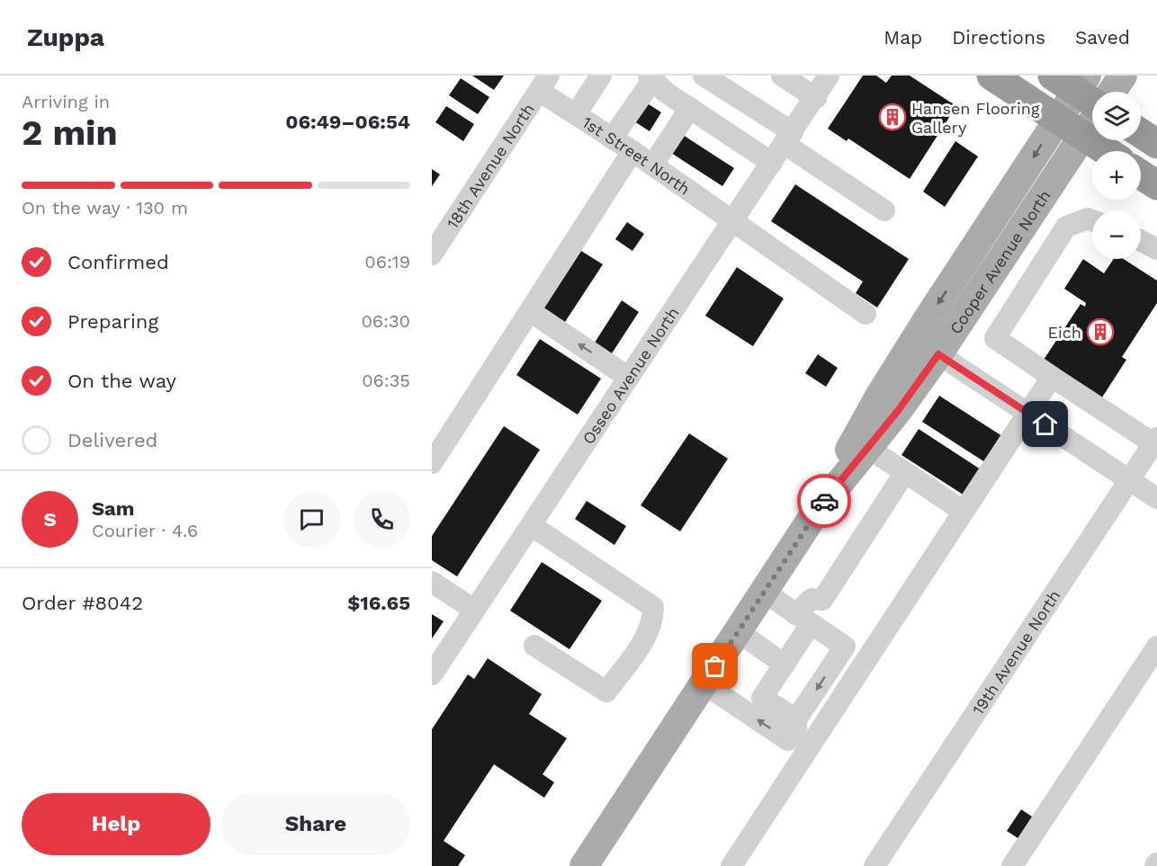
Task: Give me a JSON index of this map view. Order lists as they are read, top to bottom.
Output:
{
  "streets": {
    "main road": ["Cooper Avenue North"],
    "street": [
      "1st Street North",
      "18th Avenue North",
      "Osseo Avenue North",
      "19th Avenue North"
    ]
  },
  "crossings": [
    ["1st Street North", "18th Avenue North"],
    ["1st Street North", "Osseo Avenue North"]
  ],
  "places": {
    "building": ["Hansen Flooring Gallery", "Eich"]
  },
  "page": {
    "header": "Zuppa",
    "nav": ["Map", "Directions", "Saved"],
    "heading": ["2 min", "Arriving in", "06:49–06:54"],
    "panel": [
      "Sam",
      "Courier · 4.6",
      "Order #8042",
      "$16.65"
    ],
    "map_buttons": ["+", "−"],
    "bar": "On the way · 130 m",
    "list": [
      ["Confirmed", "06:19"],
      ["Preparing", "06:30"],
      ["On the way", "06:35"],
      "Delivered"
    ],
    "round": "S",
    "buttons": ["Help", "Share"]
  }
}
